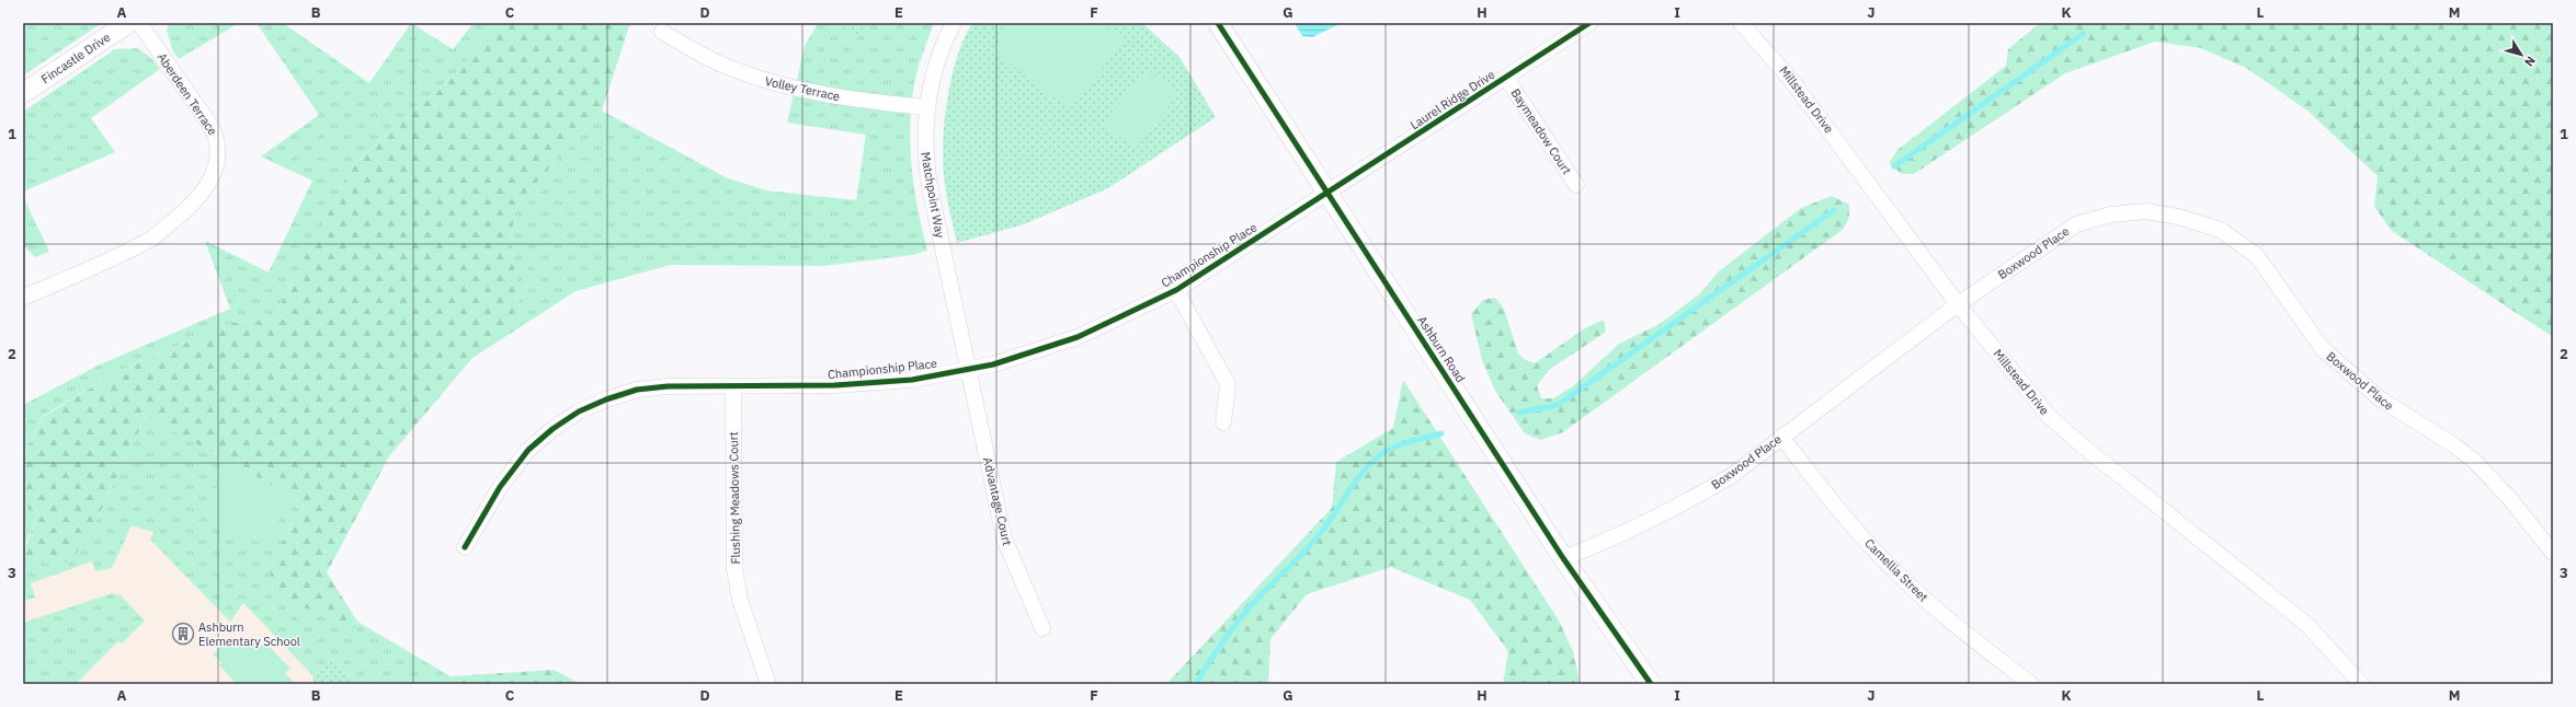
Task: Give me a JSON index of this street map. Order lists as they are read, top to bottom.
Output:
{
  "streets": {
    "street": [
      "Fincastle Drive",
      "Volley Terrace",
      "Aberdeen Terrace",
      "Laurel Ridge Drive",
      "Millstead Drive",
      "Baymeadow Court",
      "Matchpoint Way",
      "Boxwood Place",
      "Championship Place",
      "Ashburn Road",
      "Flushing Meadows Court",
      "Advantage Court",
      "Camellia Street"
    ]
  },
  "crossings": [
    ["Volley Terrace", "Matchpoint Way"],
    ["Laurel Ridge Drive", "Baymeadow Court"],
    ["Laurel Ridge Drive", "Championship Place"],
    ["Laurel Ridge Drive", "Ashburn Road"],
    ["Millstead Drive", "Boxwood Place"],
    ["Matchpoint Way", "Championship Place"],
    ["Matchpoint Way", "Advantage Court"],
    ["Boxwood Place", "Ashburn Road"],
    ["Boxwood Place", "Camellia Street"],
    ["Championship Place", "Ashburn Road"],
    ["Championship Place", "Flushing Meadows Court"],
    ["Championship Place", "Advantage Court"]
  ],
  "places": {
    "building": ["Ashburn Elementary School"]
  },
  "north": "bottom right",
  "grid": {
    "columns": [
      "A",
      "B",
      "C",
      "D",
      "E",
      "F",
      "G",
      "H",
      "I",
      "J",
      "K",
      "L",
      "M"
    ],
    "rows": ["1", "2", "3"]
  }
}
